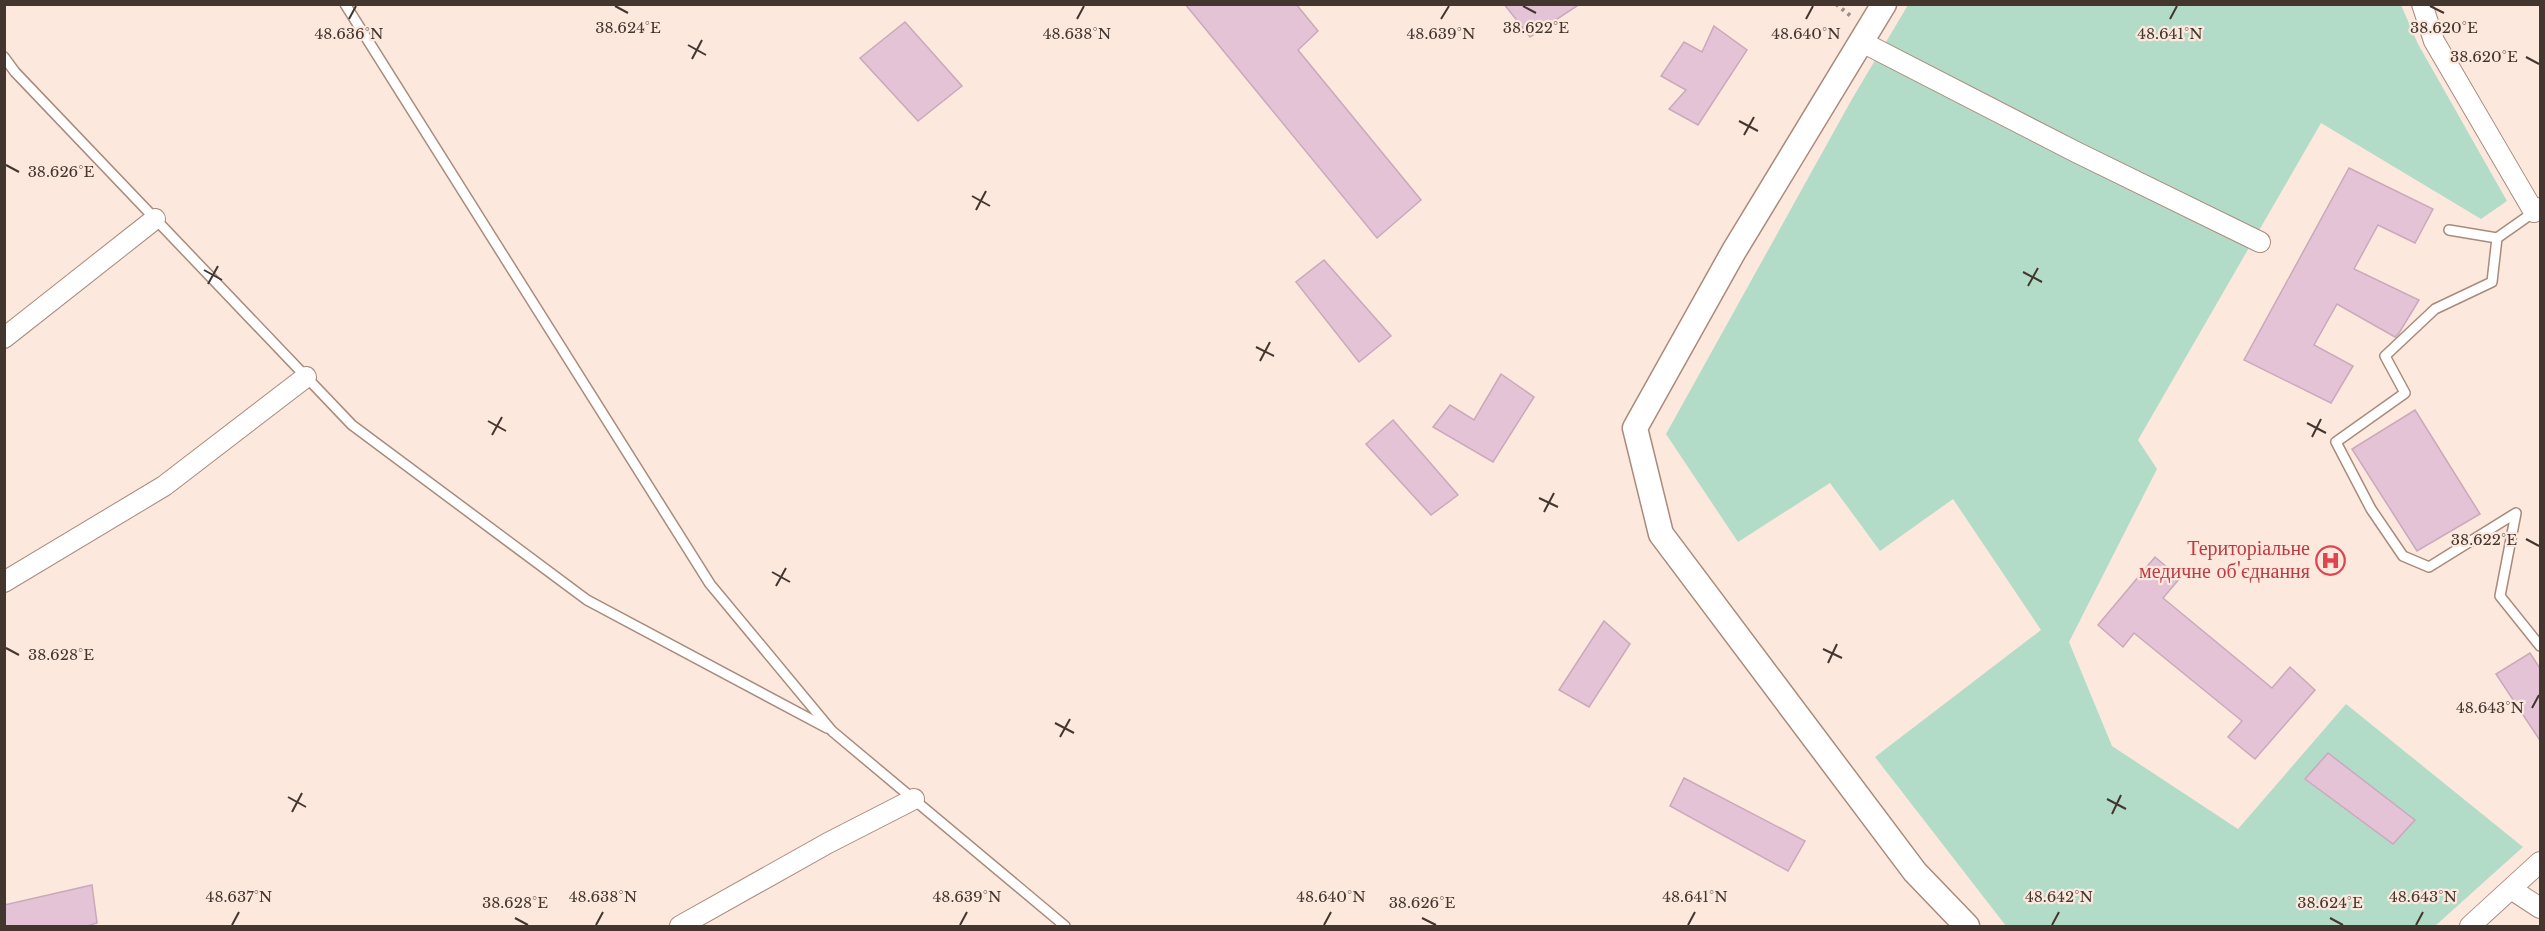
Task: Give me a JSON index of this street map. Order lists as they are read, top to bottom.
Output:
{
  "places": {
    "hospital": ["Територіальне медичне об'єднання"]
  },
  "coordinates": [
    "38.620°E",
    "38.624°E",
    "38.622°E",
    "48.636°N",
    "48.638°N",
    "48.639°N",
    "48.640°N",
    "48.641°N",
    "38.626°E",
    "38.628°E",
    "48.643°N",
    "48.637°N",
    "48.642°N"
  ]
}
